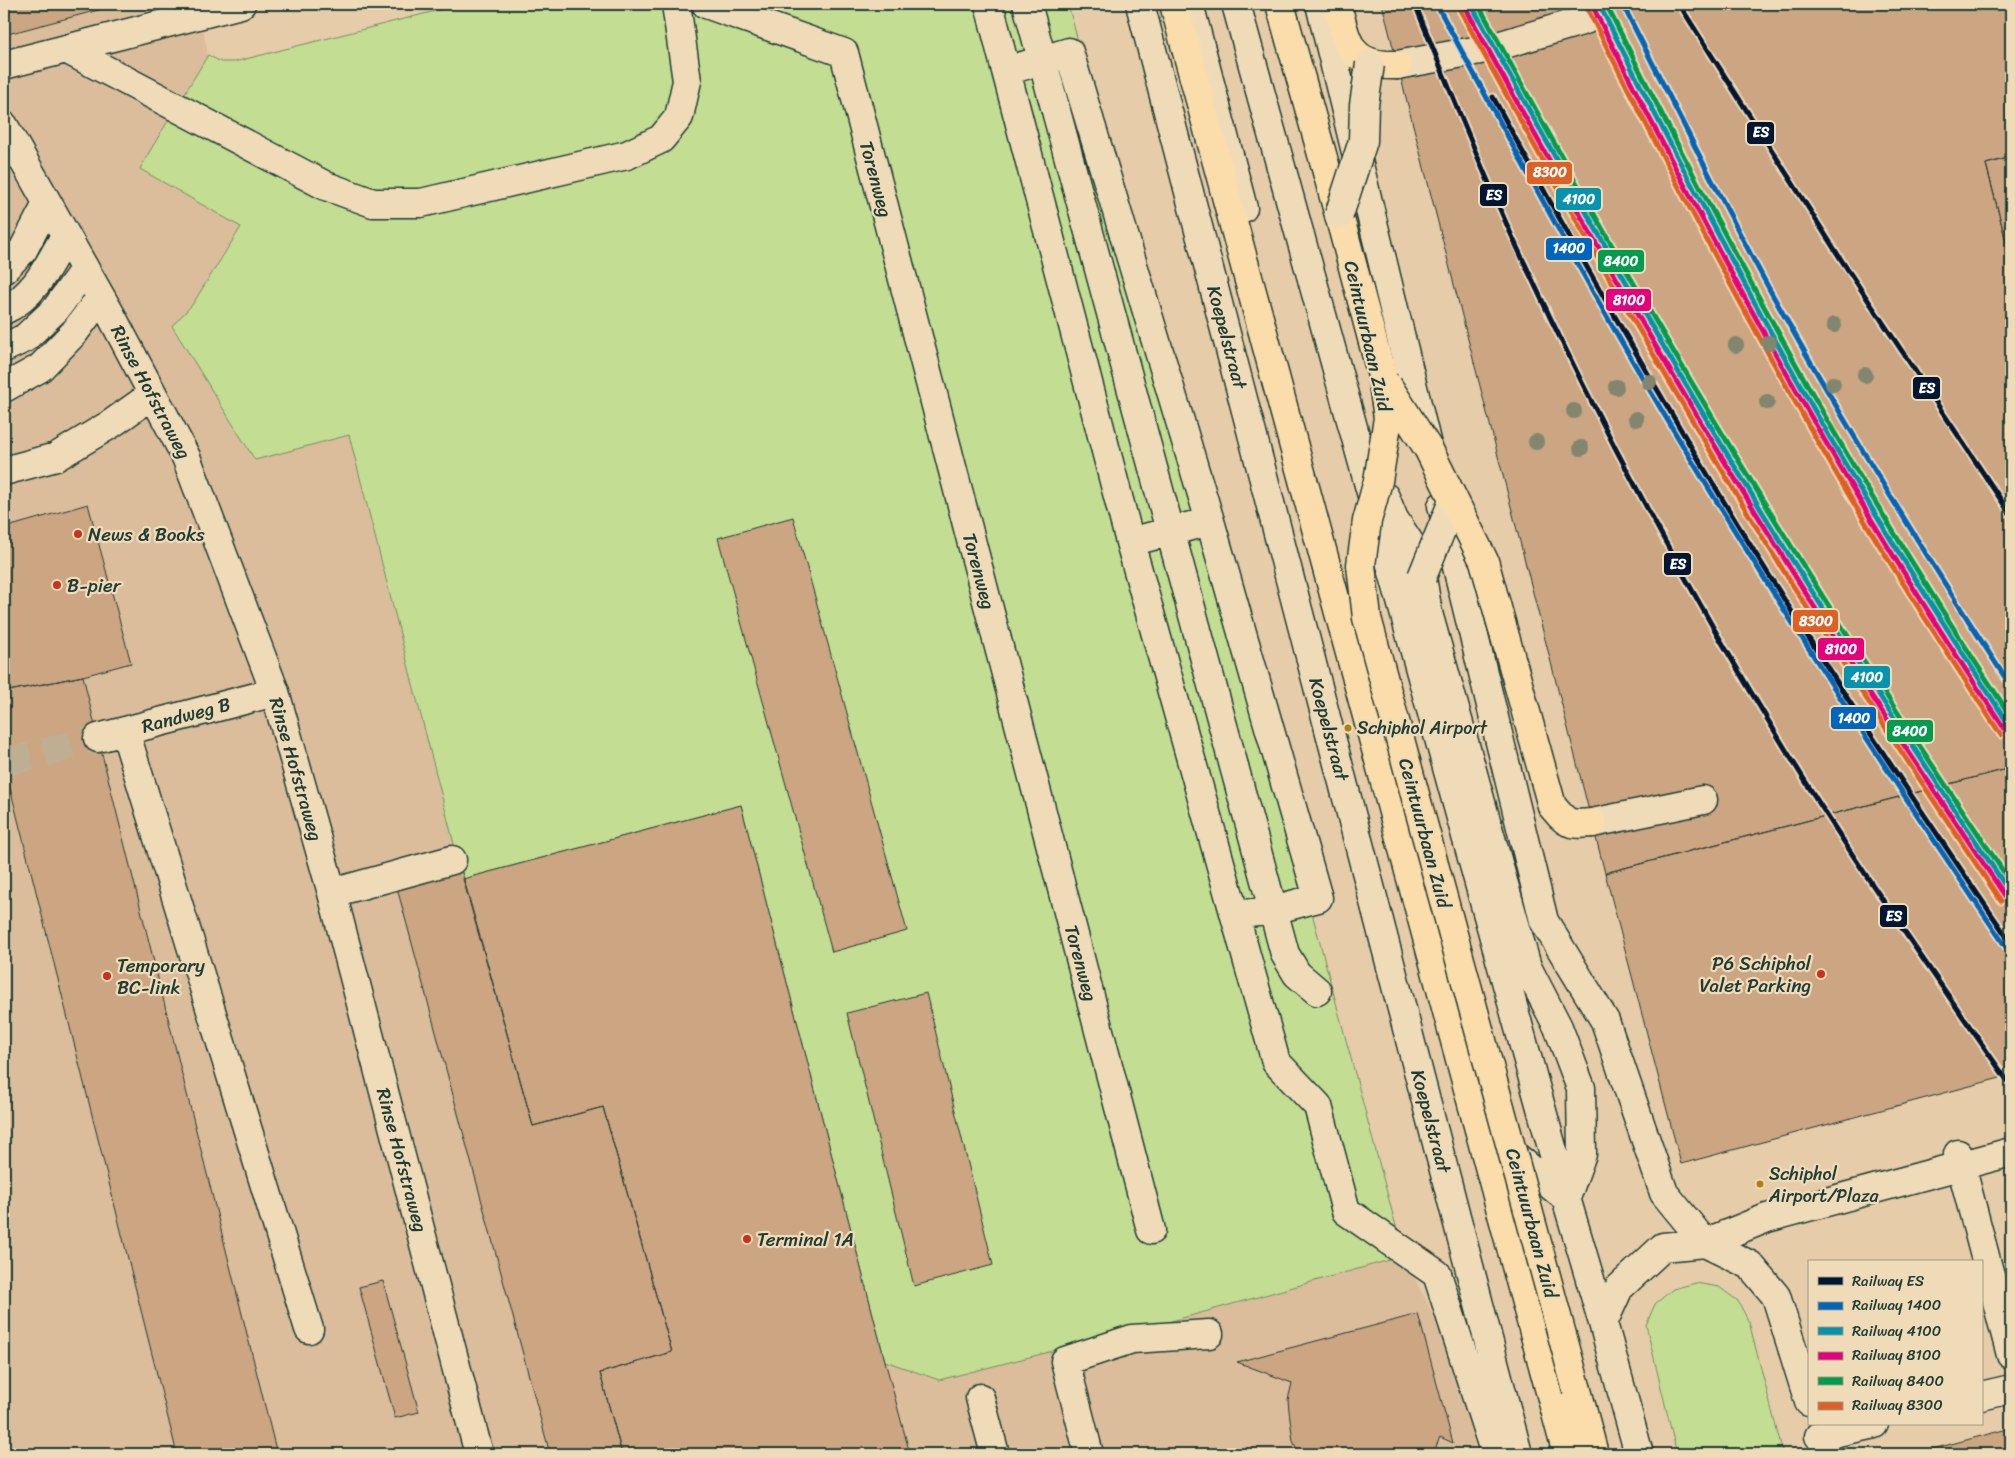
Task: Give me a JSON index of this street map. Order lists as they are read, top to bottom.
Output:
{
  "streets": {
    "main road": ["Ceintuurbaan Zuid"],
    "street": [
      "Torenweg",
      "Koepelstraat",
      "Rinse Hofstraweg",
      "Randweg B"
    ]
  },
  "crossings": [
    ["Rinse Hofstraweg", "Randweg B"]
  ],
  "places": [
    "News & Books",
    "B-pier",
    "Schiphol Airport",
    "P6 Schiphol Valet Parking",
    "Temporary BC-link",
    "Schiphol Airport/Plaza",
    "Terminal 1A"
  ],
  "lines": [
    "rail line ES",
    "rail line 4100",
    "rail line 8400",
    "rail line 1400",
    "rail line 8100",
    "rail line 8300"
  ],
  "legend": [
    "Railway ES",
    "Railway 1400",
    "Railway 4100",
    "Railway 8100",
    "Railway 8400",
    "Railway 8300"
  ]
}
